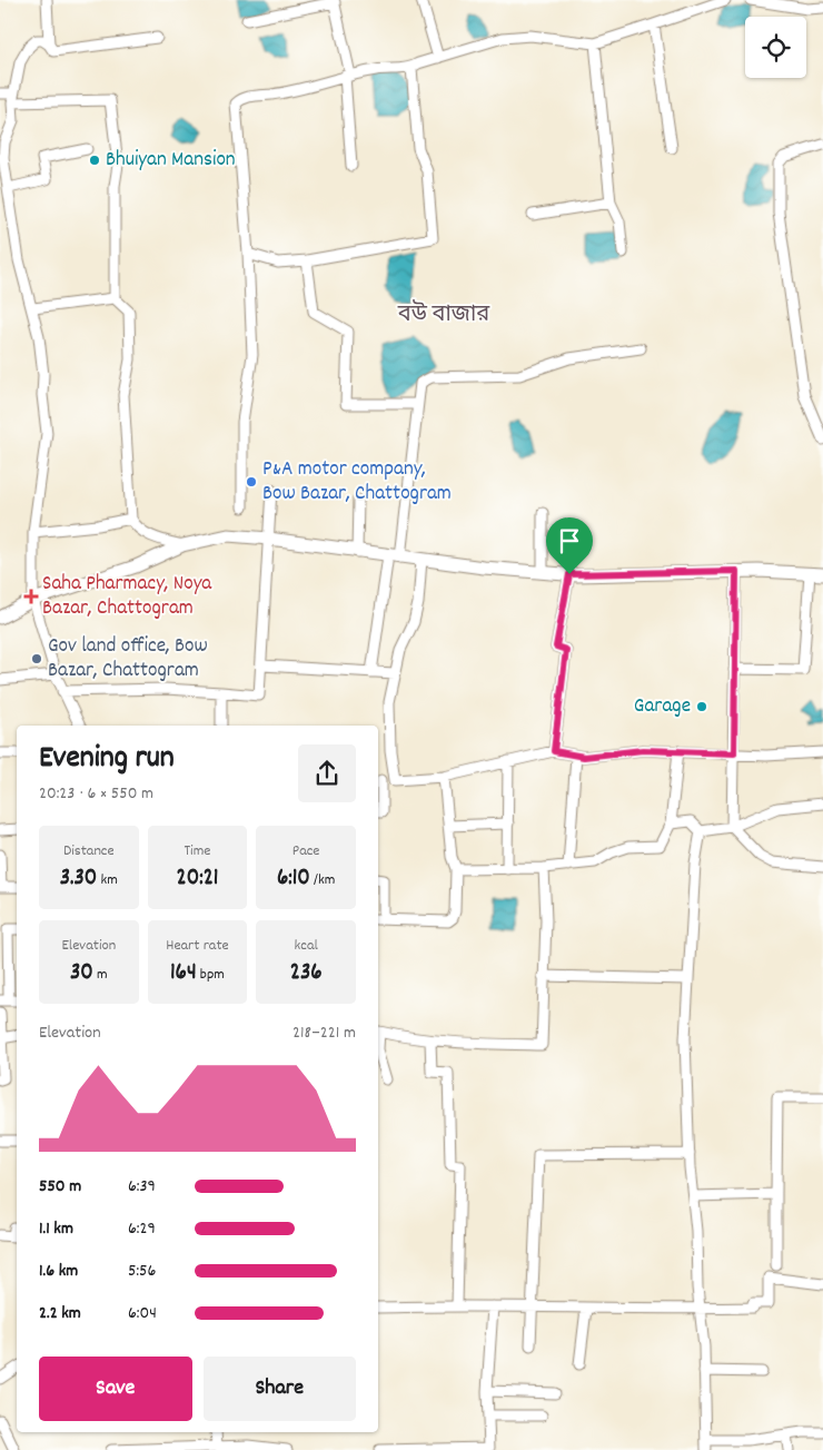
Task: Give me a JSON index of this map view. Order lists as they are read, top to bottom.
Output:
{
  "districts": ["বউ বাজার"],
  "places": {
    "other": [
      "Bhuiyan Mansion",
      "P&A motor company, Bow Bazar, Chattogram",
      "Gov land office, Bow Bazar, Chattogram",
      "Garage"
    ],
    "health": ["Saha Pharmacy, Noya Bazar, Chattogram"]
  },
  "page": {
    "heading": ["Evening run", "20:23 · 6 × 550 m"],
    "stats": [
      ["Distance", "3.30 km"],
      ["Time", "20:21"],
      ["Pace", "6:10 /km"],
      ["Elevation", "30 m"],
      ["Heart rate", "164 bpm"],
      ["kcal", "236"]
    ],
    "chart": ["Elevation", "218–221 m"],
    "list": [
      {
        "name": "550 m",
        "note": "6:39"
      },
      {
        "name": "1.1 km",
        "note": "6:29"
      },
      {
        "name": "1.6 km",
        "note": "5:56"
      },
      {
        "name": "2.2 km",
        "note": "6:04"
      }
    ],
    "buttons": ["Save", "Share"]
  }
}
